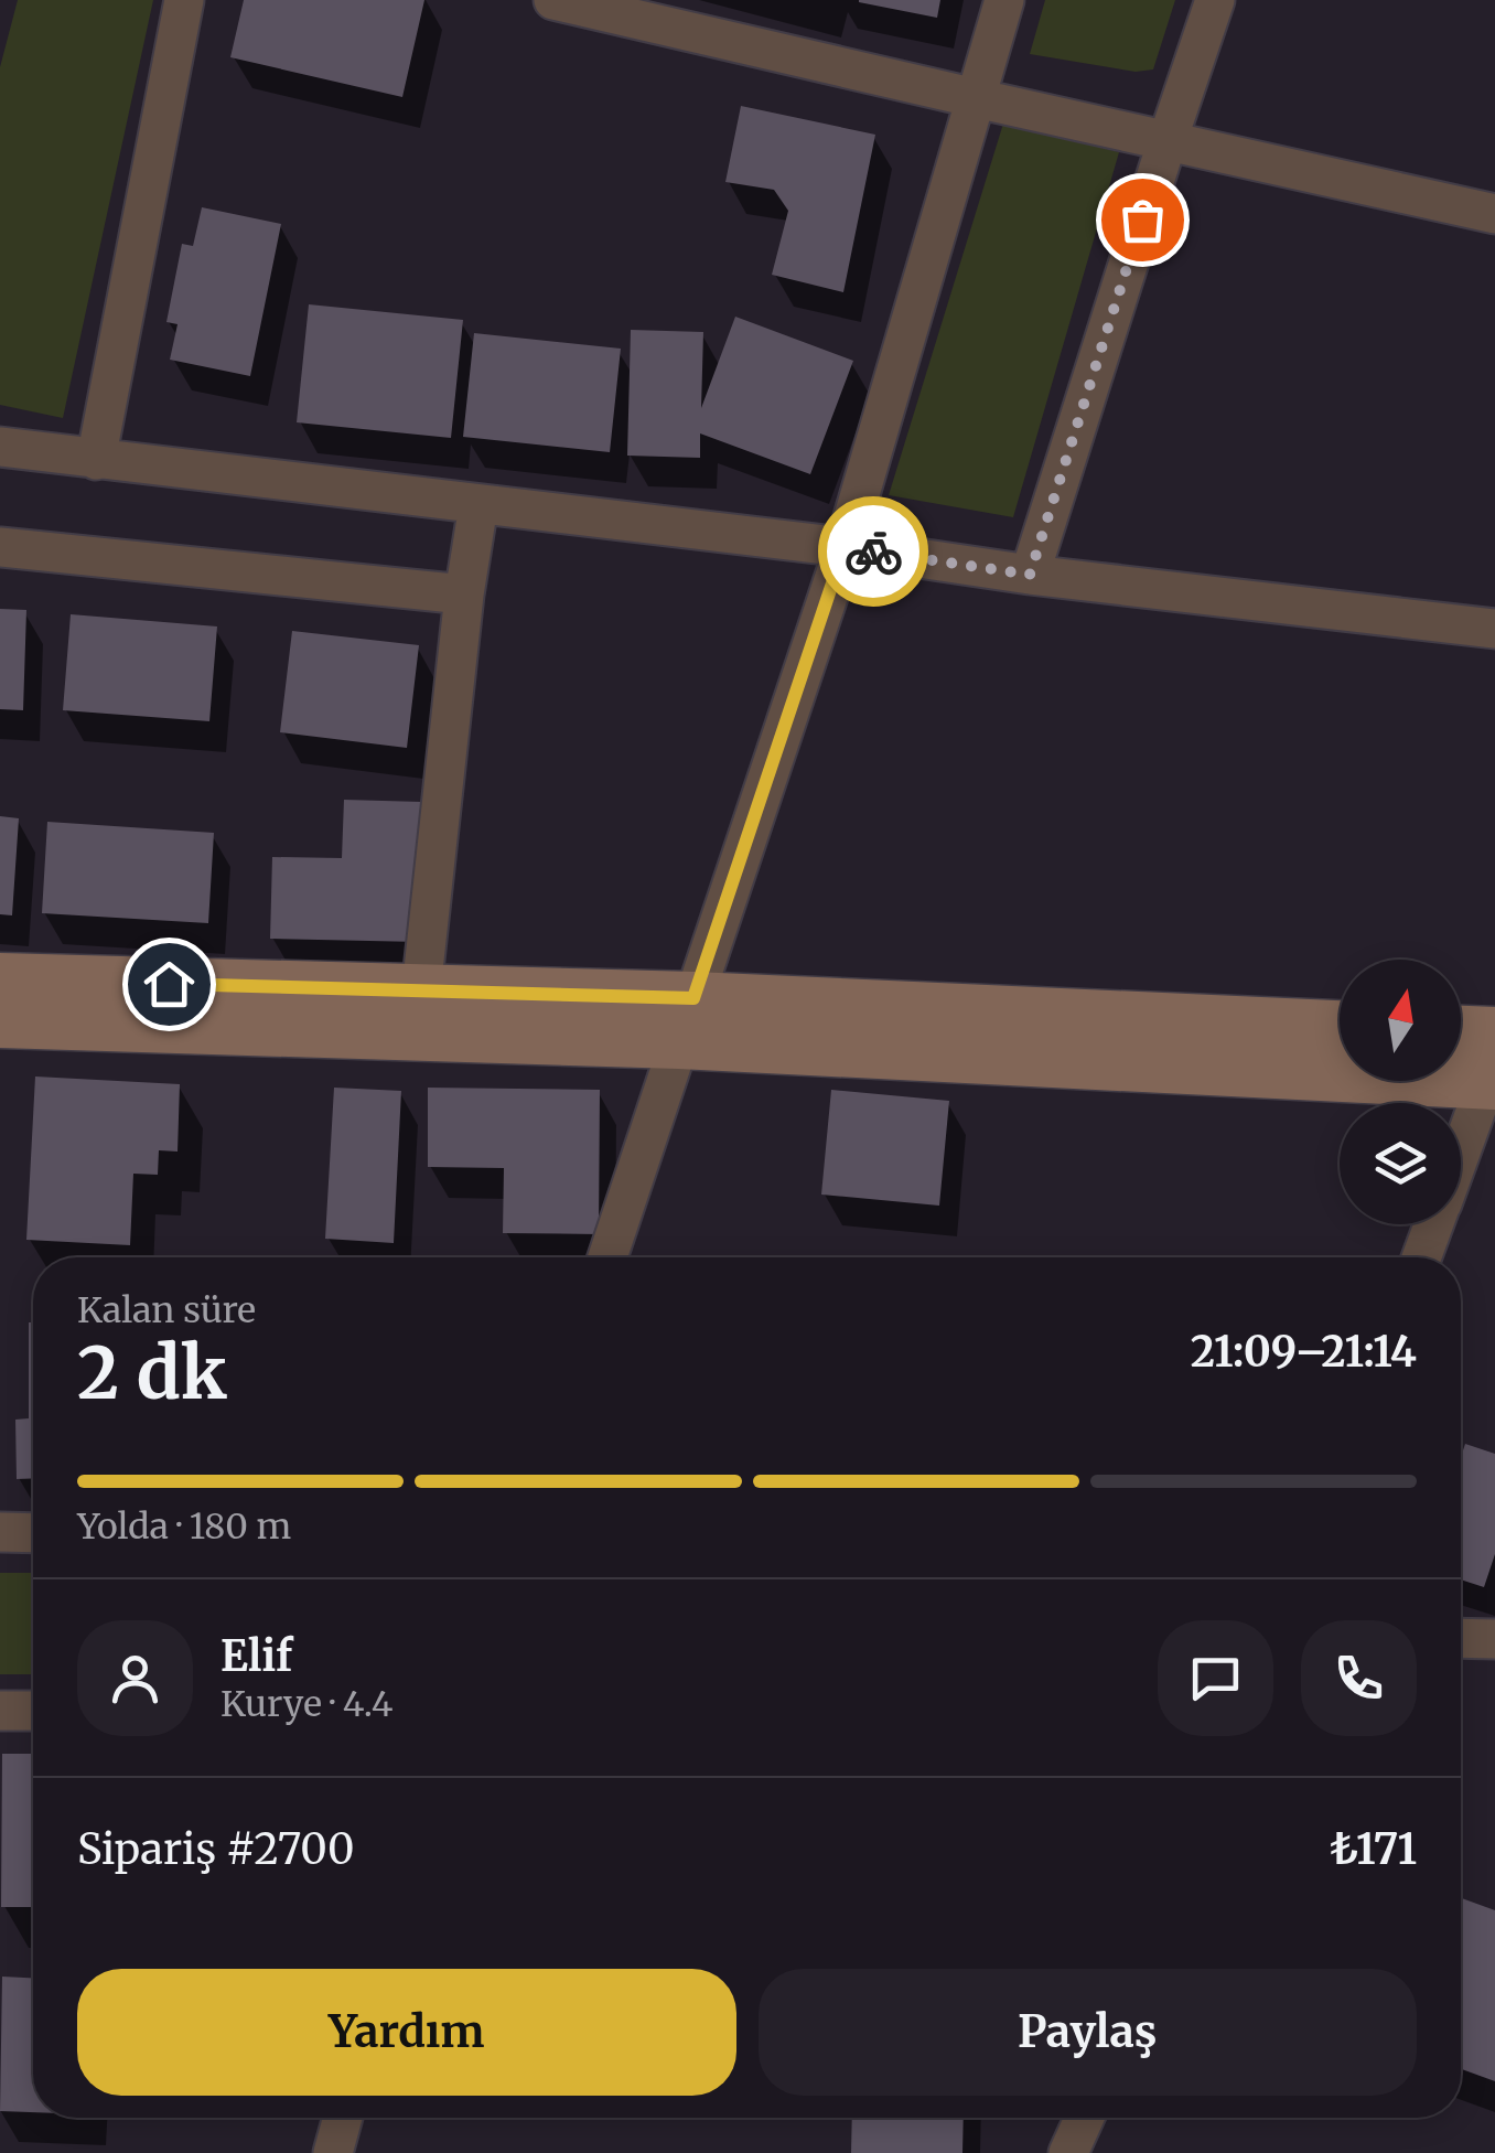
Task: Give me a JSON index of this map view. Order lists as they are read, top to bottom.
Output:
{
  "north": "top",
  "page": {
    "heading": ["2 dk", "Kalan süre", "21:09–21:14"],
    "panel": [
      "Elif",
      "Kurye · 4.4",
      "Sipariş #2700",
      "₺171"
    ],
    "bar": "Yolda · 180 m",
    "buttons": ["Yardım", "Paylaş"]
  }
}
